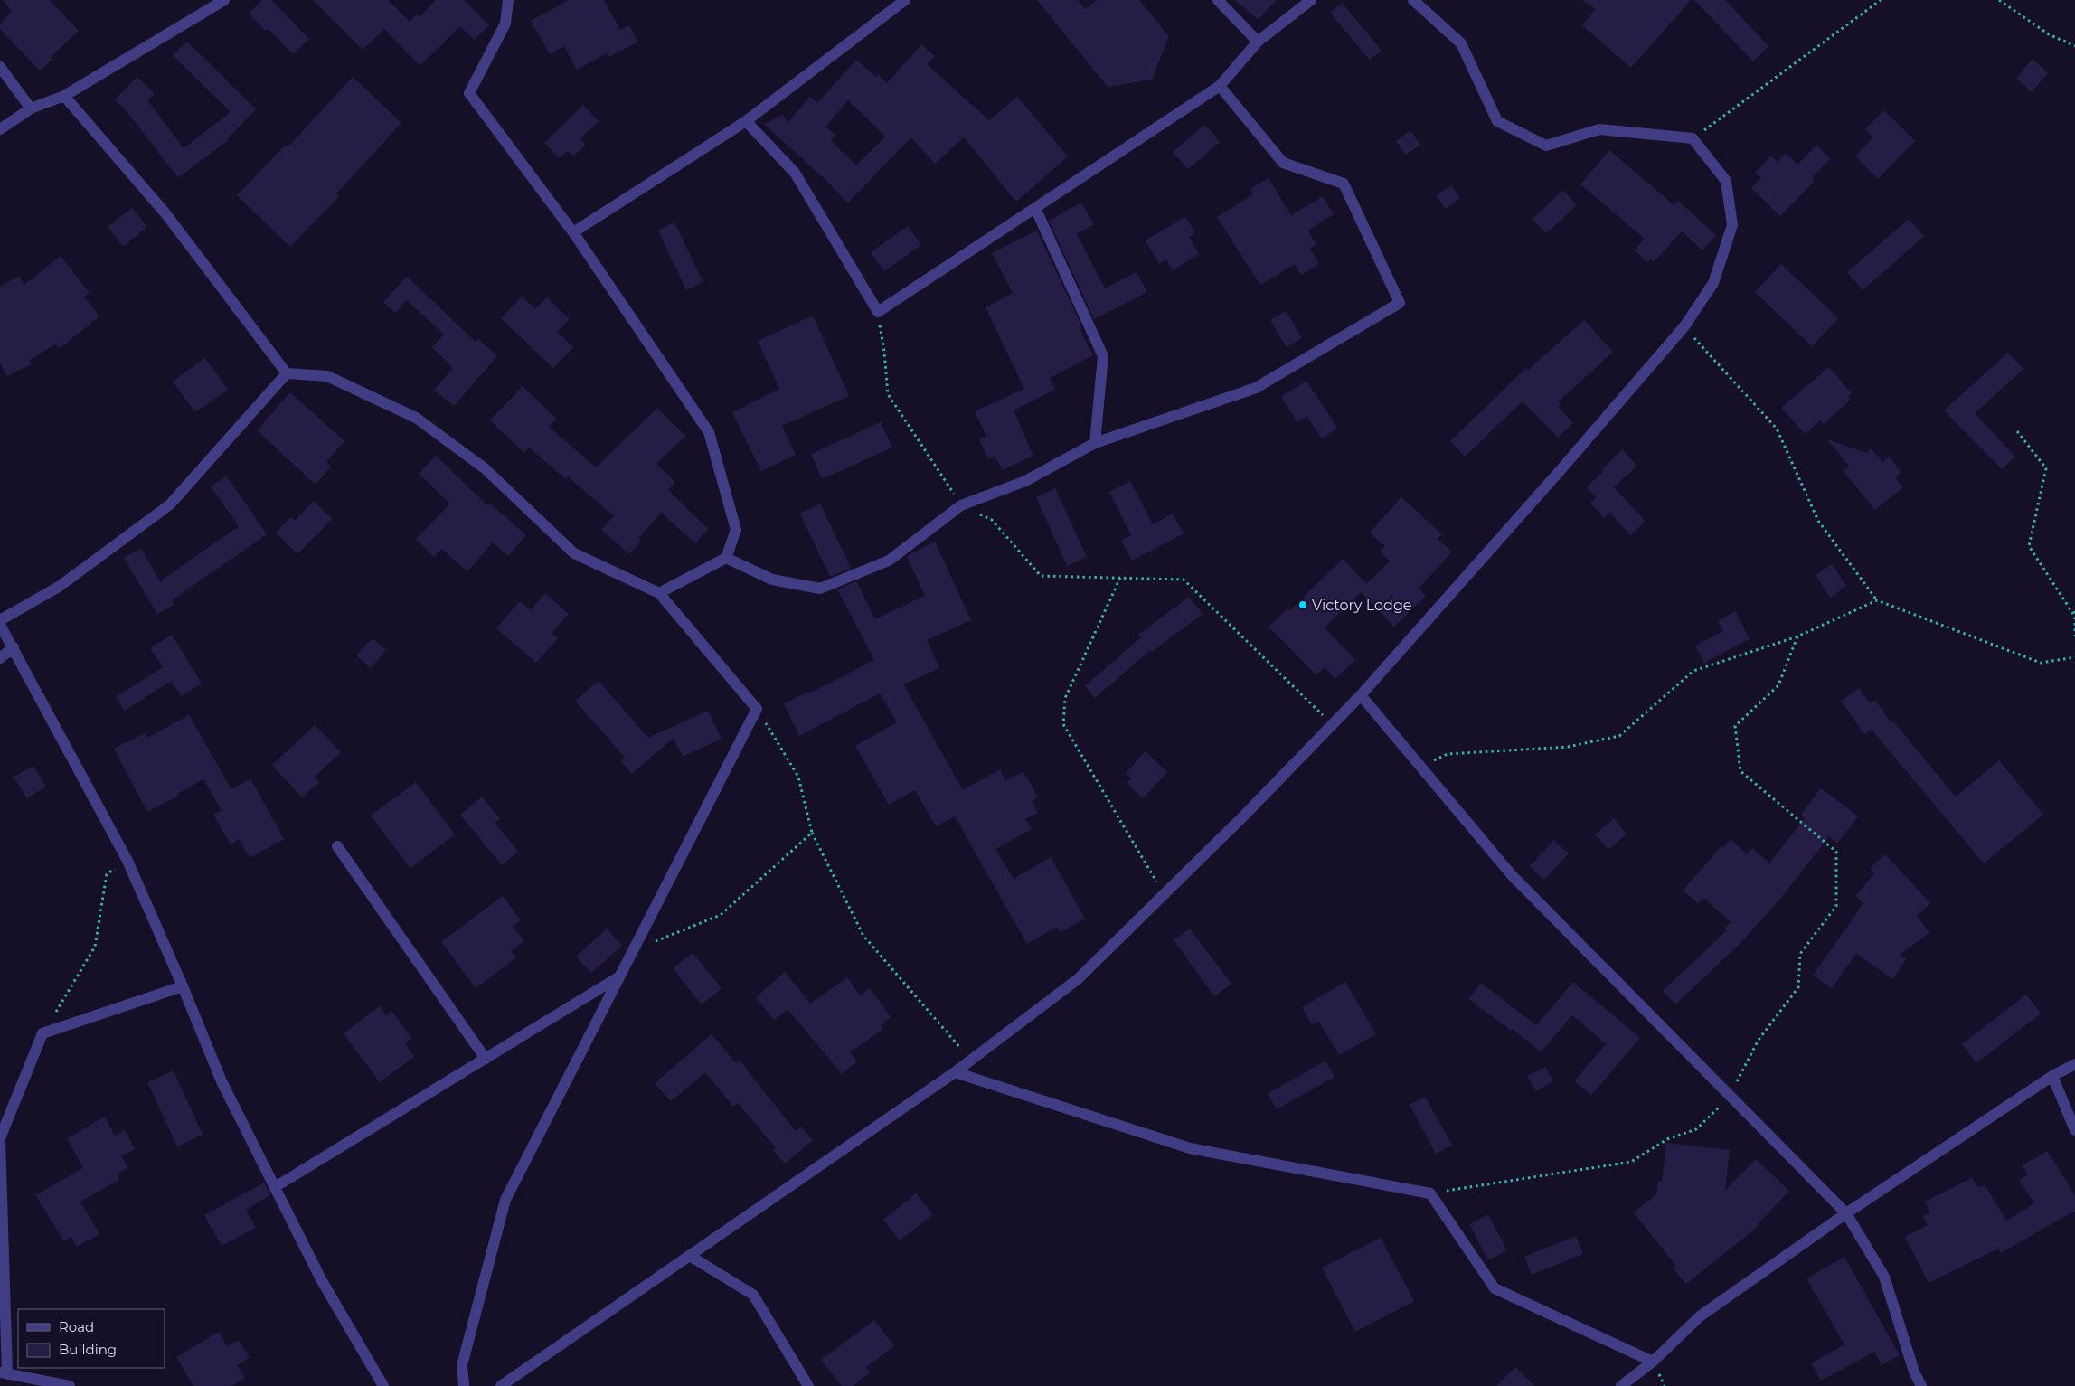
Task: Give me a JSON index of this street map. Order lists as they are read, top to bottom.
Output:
{
  "places": ["Victory Lodge"],
  "legend": ["Road", "Building"]
}
